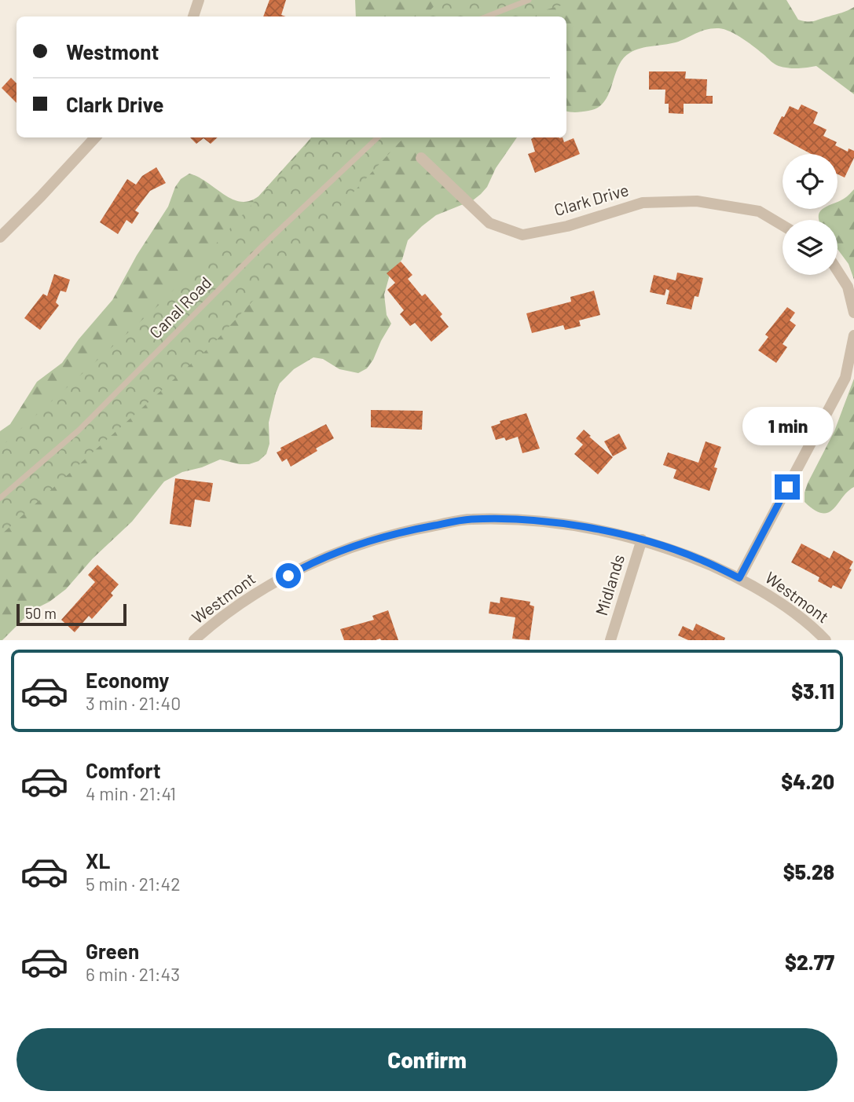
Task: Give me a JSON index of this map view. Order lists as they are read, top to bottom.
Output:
{
  "streets": {
    "street": ["Clark Drive", "Midlands", "Westmont"],
    "lane": ["Canal Road"]
  },
  "crossings": [
    ["Midlands", "Westmont"]
  ],
  "scale_bar": "50 m",
  "page": {
    "banner": ["Westmont", "Clark Drive"],
    "bubble": "1 min",
    "scale": "50 m",
    "list": [
      {
        "name": "Economy",
        "note": "3 min · 21:40",
        "value": "$3.11"
      },
      {
        "name": "Comfort",
        "note": "4 min · 21:41",
        "value": "$4.20"
      },
      {
        "name": "XL",
        "note": "5 min · 21:42",
        "value": "$5.28"
      },
      {
        "name": "Green",
        "note": "6 min · 21:43",
        "value": "$2.77"
      }
    ],
    "buttons": "Confirm"
  }
}
